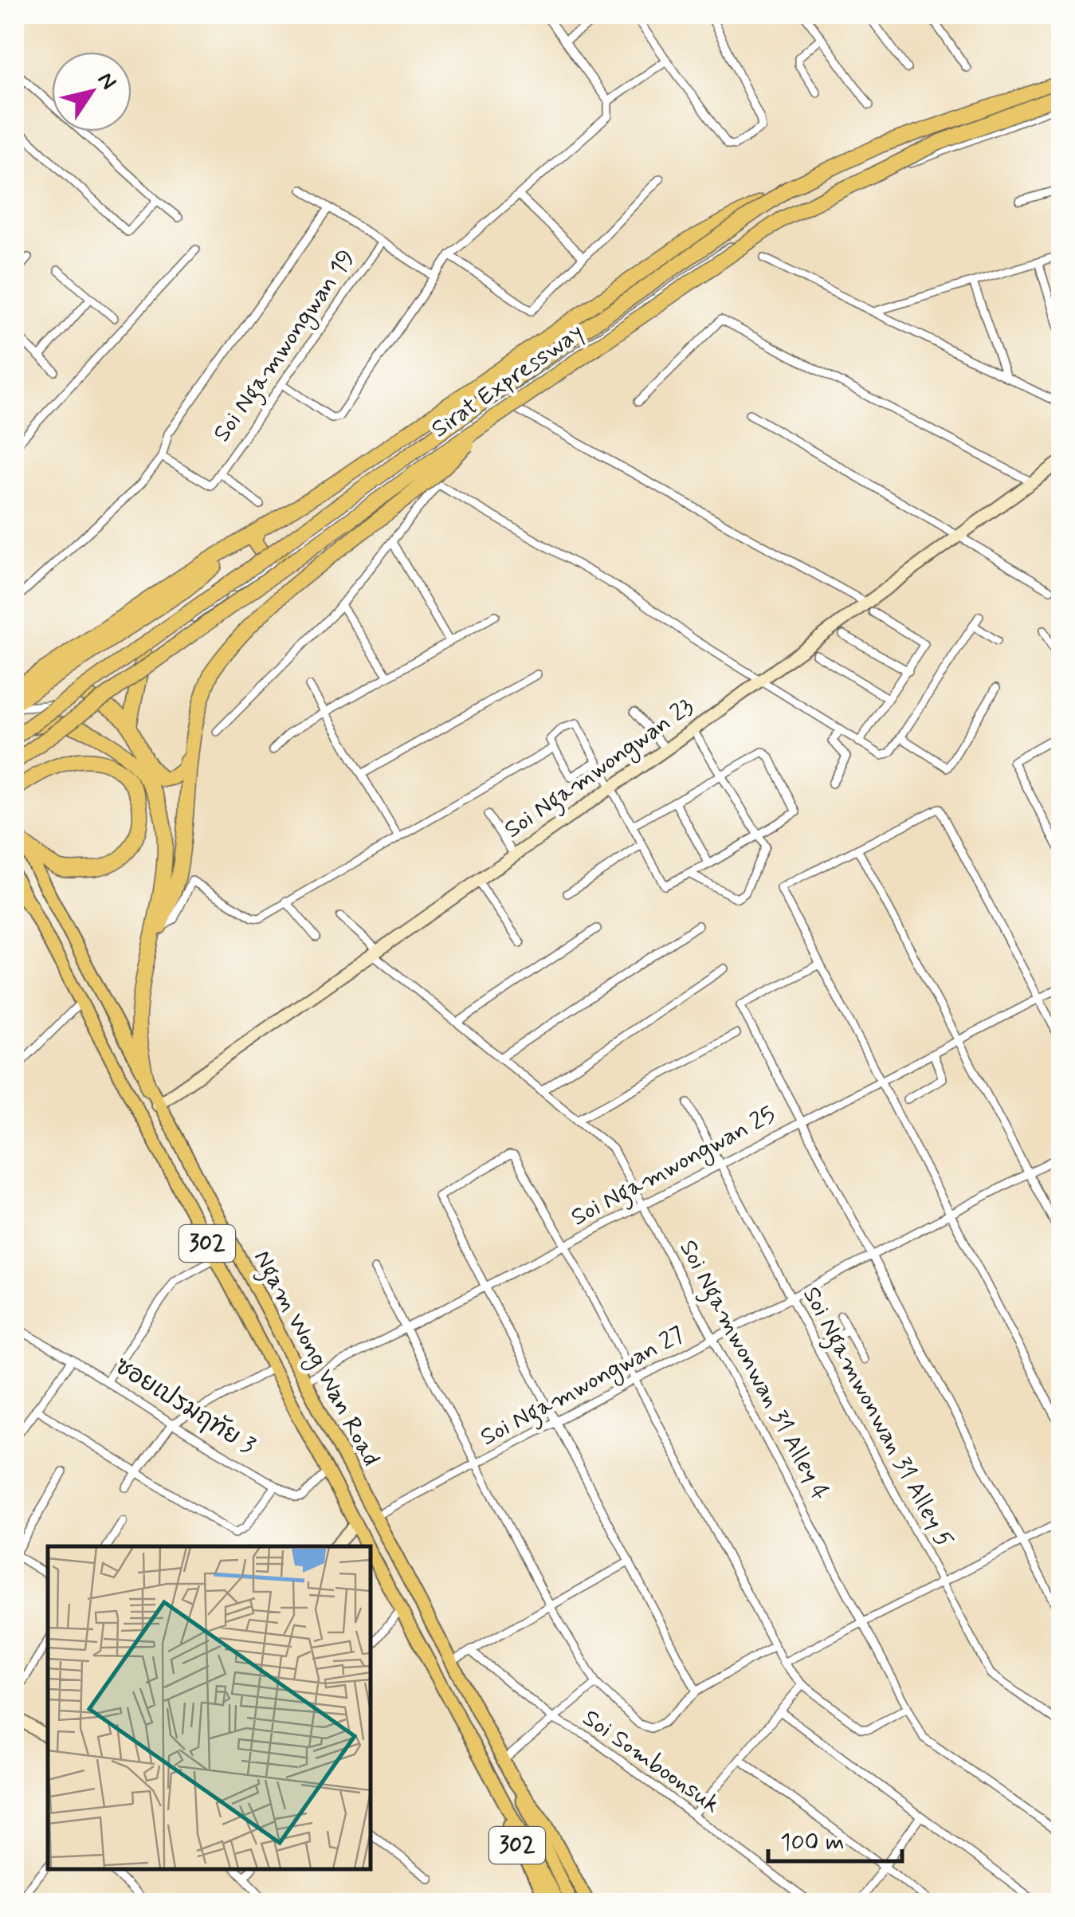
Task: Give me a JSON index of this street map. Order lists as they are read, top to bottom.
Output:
{
  "streets": {
    "highway": ["Sirat Expressway"],
    "main road": ["302", "Ngam Wong Wan Road"],
    "street": [
      "Soi Ngamwongwan 19",
      "Soi Ngamwongwan 23",
      "Soi Ngamwongwan 25",
      "Soi Ngamwonwan 31 Alley 4",
      "Soi Ngamwongwan 27",
      "ซอยเปรมฤทัย 3",
      "Soi Ngamwonwan 31 Alley 5",
      "Soi Somboonsuk"
    ]
  },
  "crossings": [
    ["Soi Ngamwongwan 23", "Ngam Wong Wan Road"],
    ["Soi Ngamwongwan 23", "Soi Ngamwonwan 31 Alley 4"],
    ["Soi Ngamwongwan 25", "Ngam Wong Wan Road"],
    ["Soi Ngamwongwan 25", "Soi Ngamwonwan 31 Alley 4"],
    ["Soi Ngamwongwan 25", "Soi Ngamwonwan 31 Alley 5"],
    ["Ngam Wong Wan Road", "Soi Ngamwongwan 27"],
    ["Ngam Wong Wan Road", "ซอยเปรมฤทัย 3"],
    ["Soi Ngamwonwan 31 Alley 4", "Soi Ngamwongwan 27"],
    ["Soi Ngamwongwan 27", "Soi Ngamwonwan 31 Alley 5"]
  ],
  "scale_bar": "100 m",
  "north": "top right"
}
